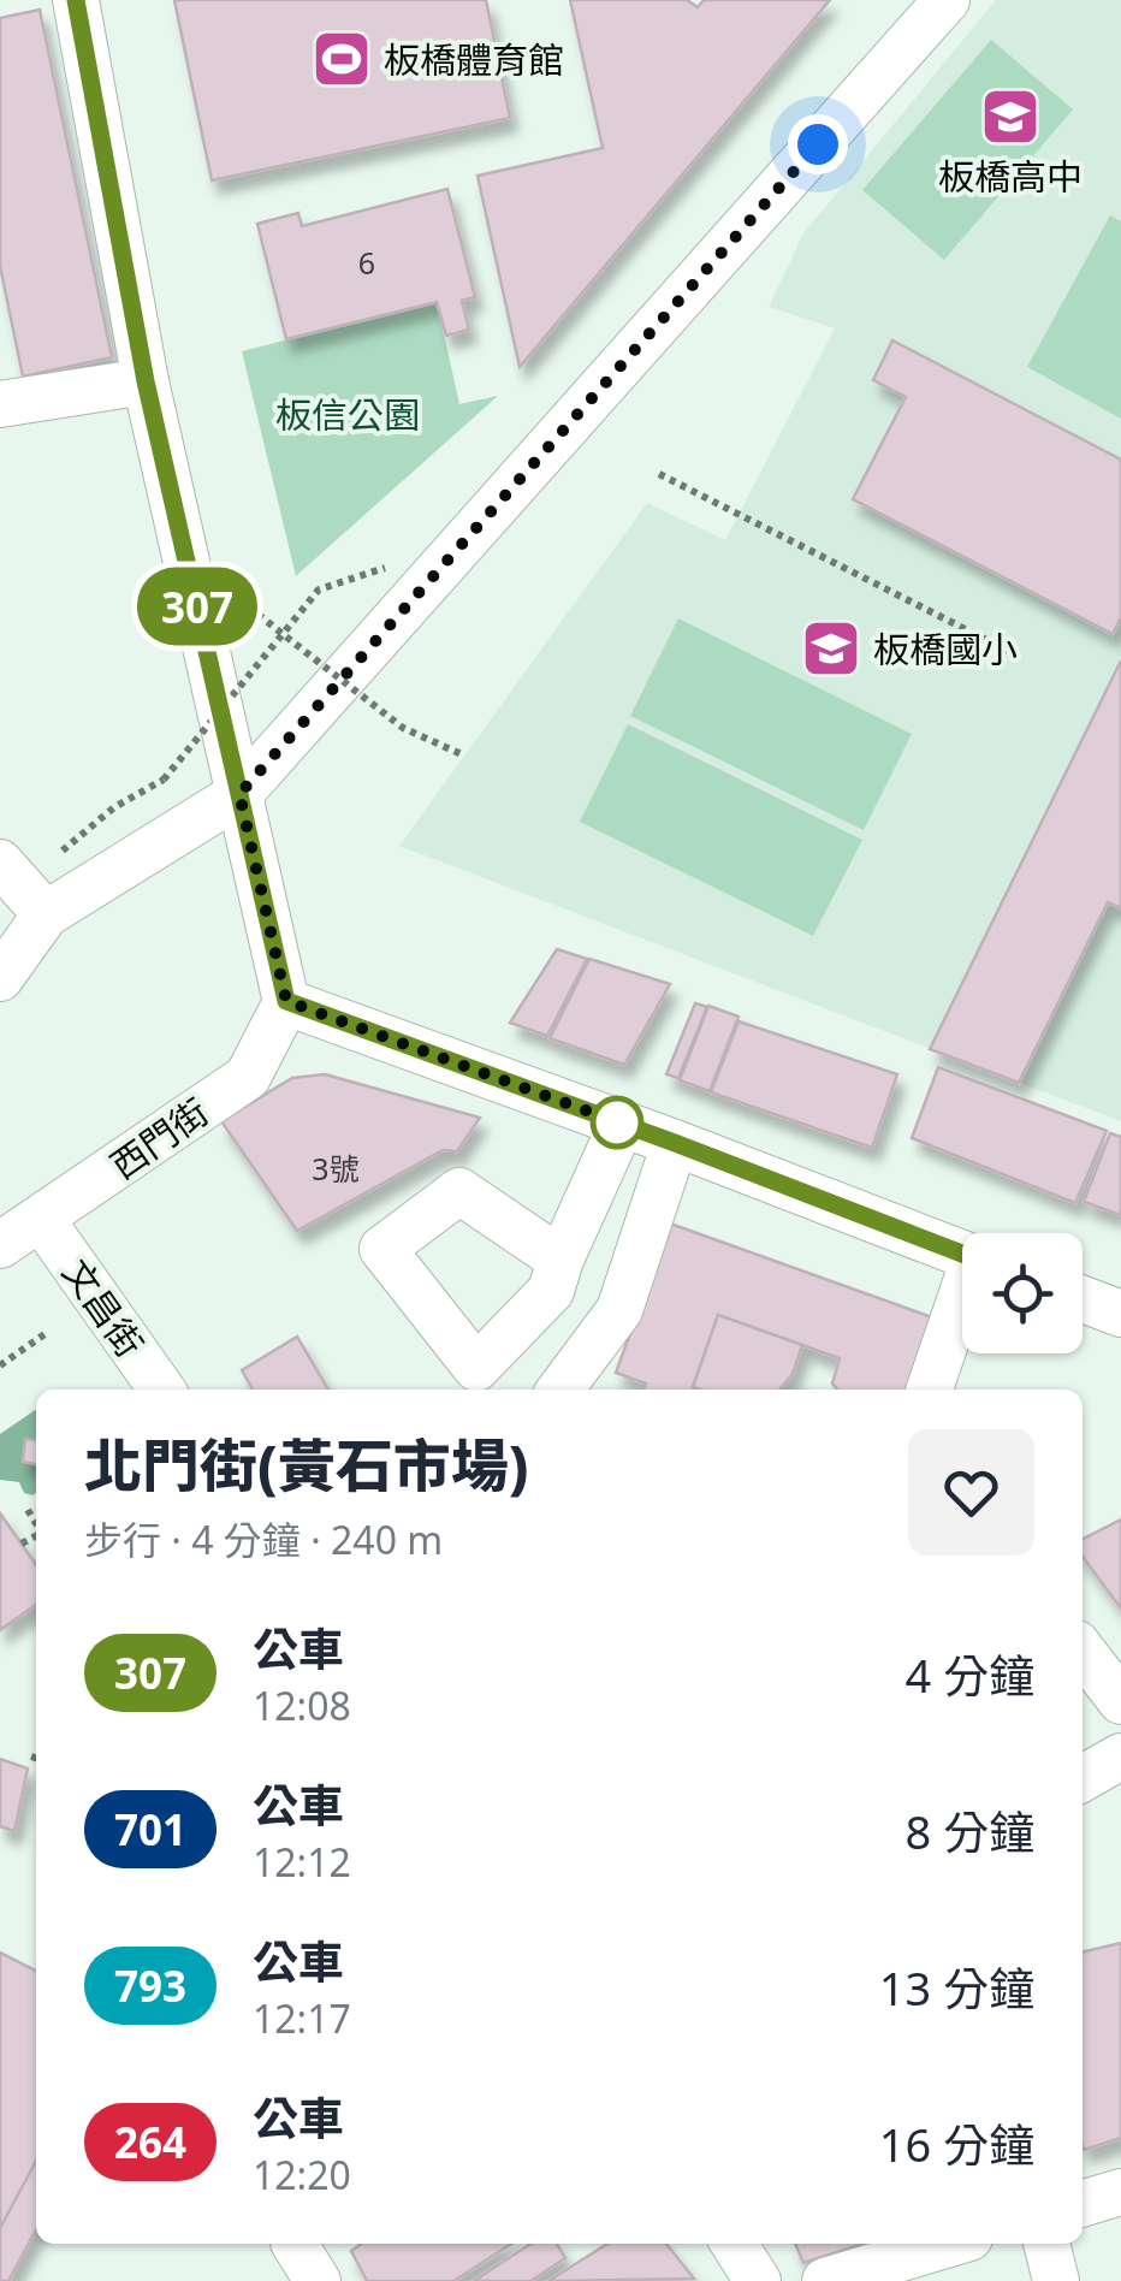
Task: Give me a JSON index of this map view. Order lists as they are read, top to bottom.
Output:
{
  "streets": {
    "street": ["西門街", "文昌街"]
  },
  "crossings": [
    ["西門街", "文昌街"]
  ],
  "parks": ["板信公園"],
  "places": {
    "sports": ["板橋體育館"],
    "school or university": ["板橋高中", "板橋國小"]
  },
  "lines": ["bus line 307"],
  "house_numbers": ["6", "3號"],
  "page": {
    "on_map": "307",
    "heading": ["北門街(黃石市場)", "步行 · 4 分鐘 · 240 m"],
    "list": [
      {
        "mark": "307",
        "name": "公車",
        "note": "12:08",
        "value": "4 分鐘"
      },
      {
        "mark": "701",
        "name": "公車",
        "note": "12:12",
        "value": "8 分鐘"
      },
      {
        "mark": "793",
        "name": "公車",
        "note": "12:17",
        "value": "13 分鐘"
      },
      {
        "mark": "264",
        "name": "公車",
        "note": "12:20",
        "value": "16 分鐘"
      }
    ]
  }
}
